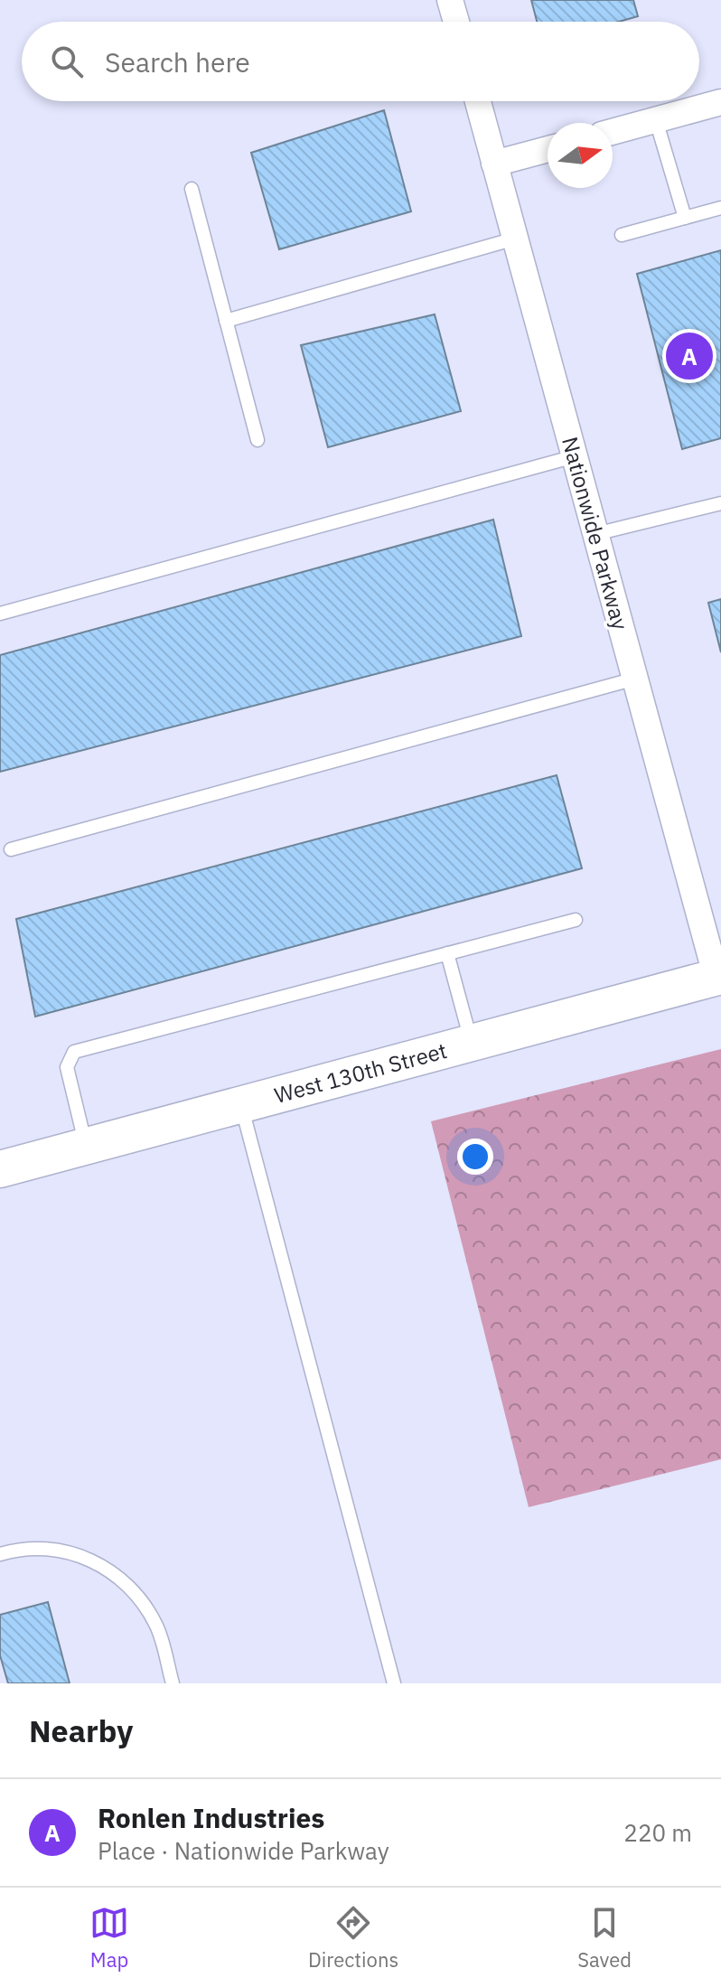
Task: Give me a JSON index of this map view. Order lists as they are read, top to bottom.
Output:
{
  "streets": {
    "main road": ["West 130th Street"],
    "street": ["Nationwide Parkway"]
  },
  "crossings": [
    ["Nationwide Parkway", "West 130th Street"]
  ],
  "north": "right",
  "page": {
    "search": "Search here",
    "pins": "A",
    "heading": "Nearby",
    "list": [
      {
        "mark": "A",
        "name": "Ronlen Industries",
        "note": "Place · Nationwide Parkway",
        "value": "220 m"
      }
    ],
    "nav": ["Map", "Directions", "Saved"]
  }
}
